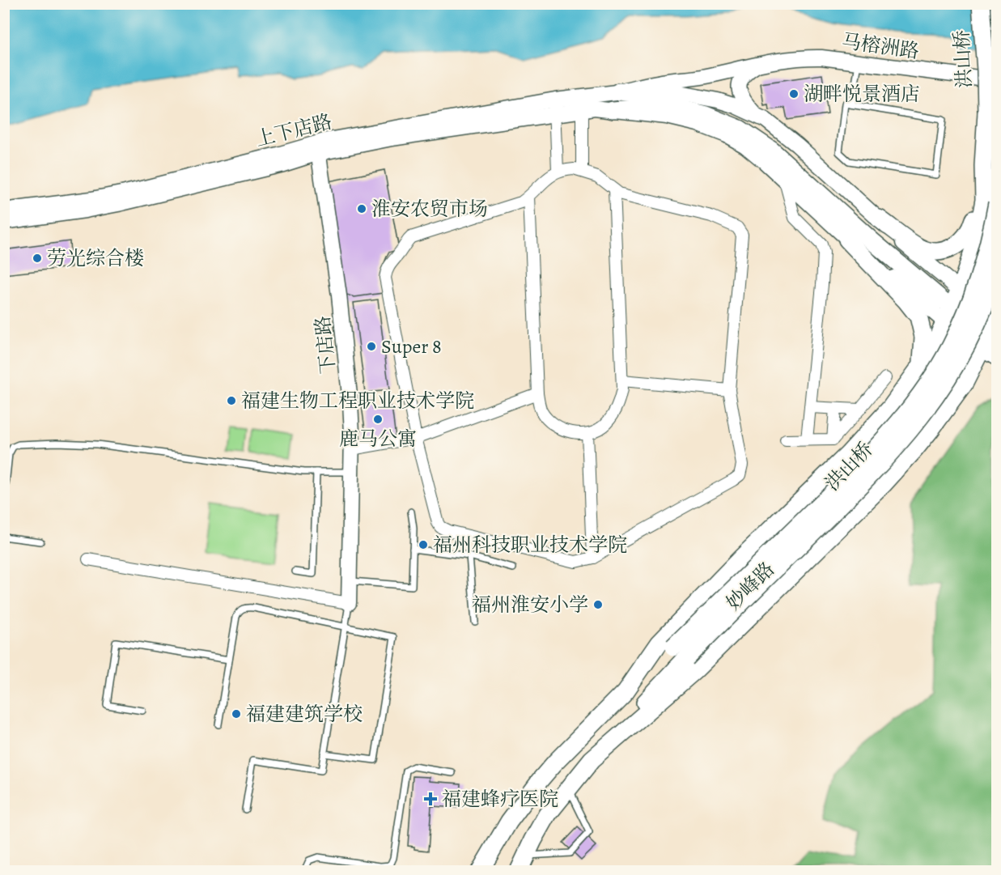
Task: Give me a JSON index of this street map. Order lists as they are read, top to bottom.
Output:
{
  "streets": {
    "main road": [
      "马榕洲路",
      "洪山桥",
      "上下店路",
      "下店路",
      "妙峰路"
    ]
  },
  "crossings": [
    ["洪山桥", "妙峰路"],
    ["上下店路", "下店路"]
  ],
  "places": {
    "other": [
      "湖畔悦景酒店",
      "淮安农贸市场",
      "劳光综合楼",
      "Super 8",
      "福建生物工程职业技术学院",
      "鹿马公寓",
      "福州科技职业技术学院",
      "福州淮安小学",
      "福建建筑学校"
    ],
    "health": ["福建蜂疗医院"]
  }
}
